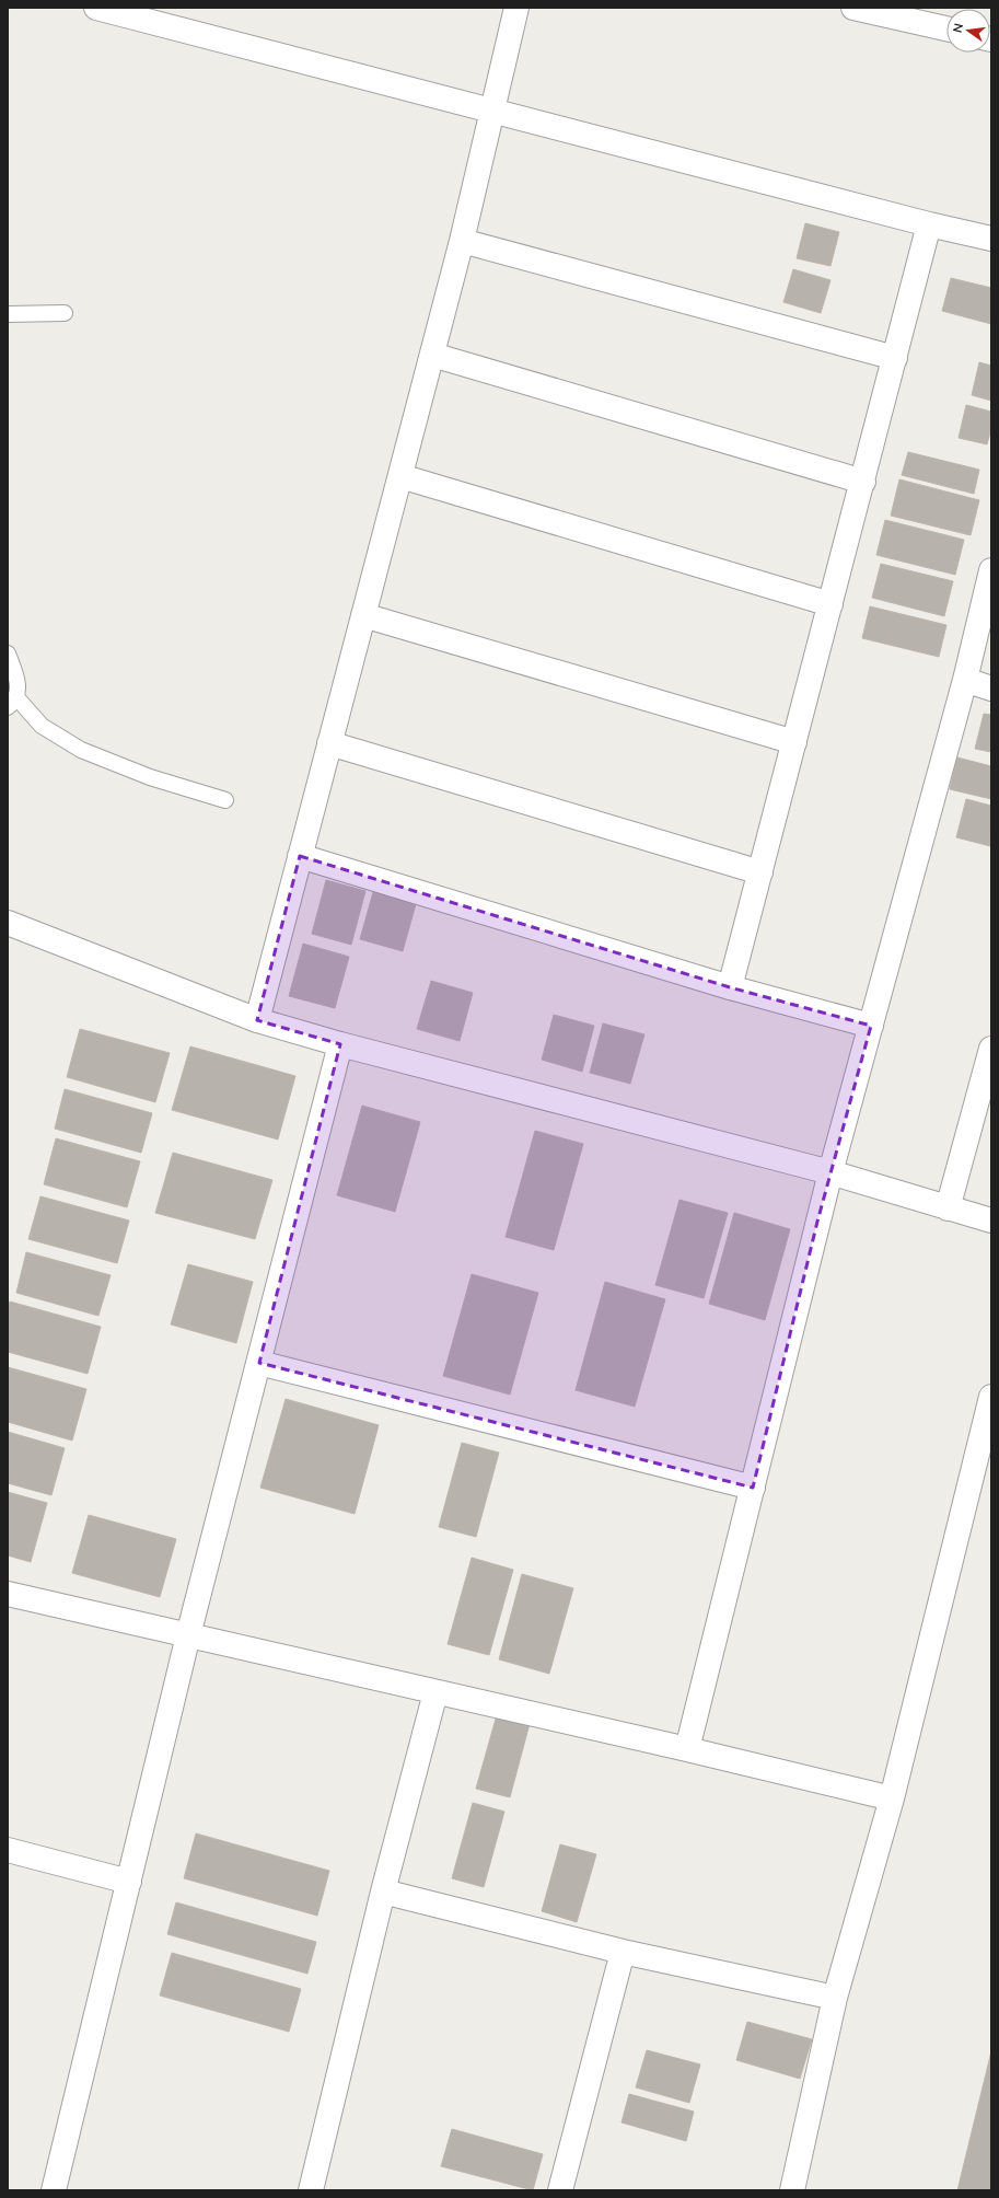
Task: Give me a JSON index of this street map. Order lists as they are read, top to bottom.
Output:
{
  "north": "left"
}
